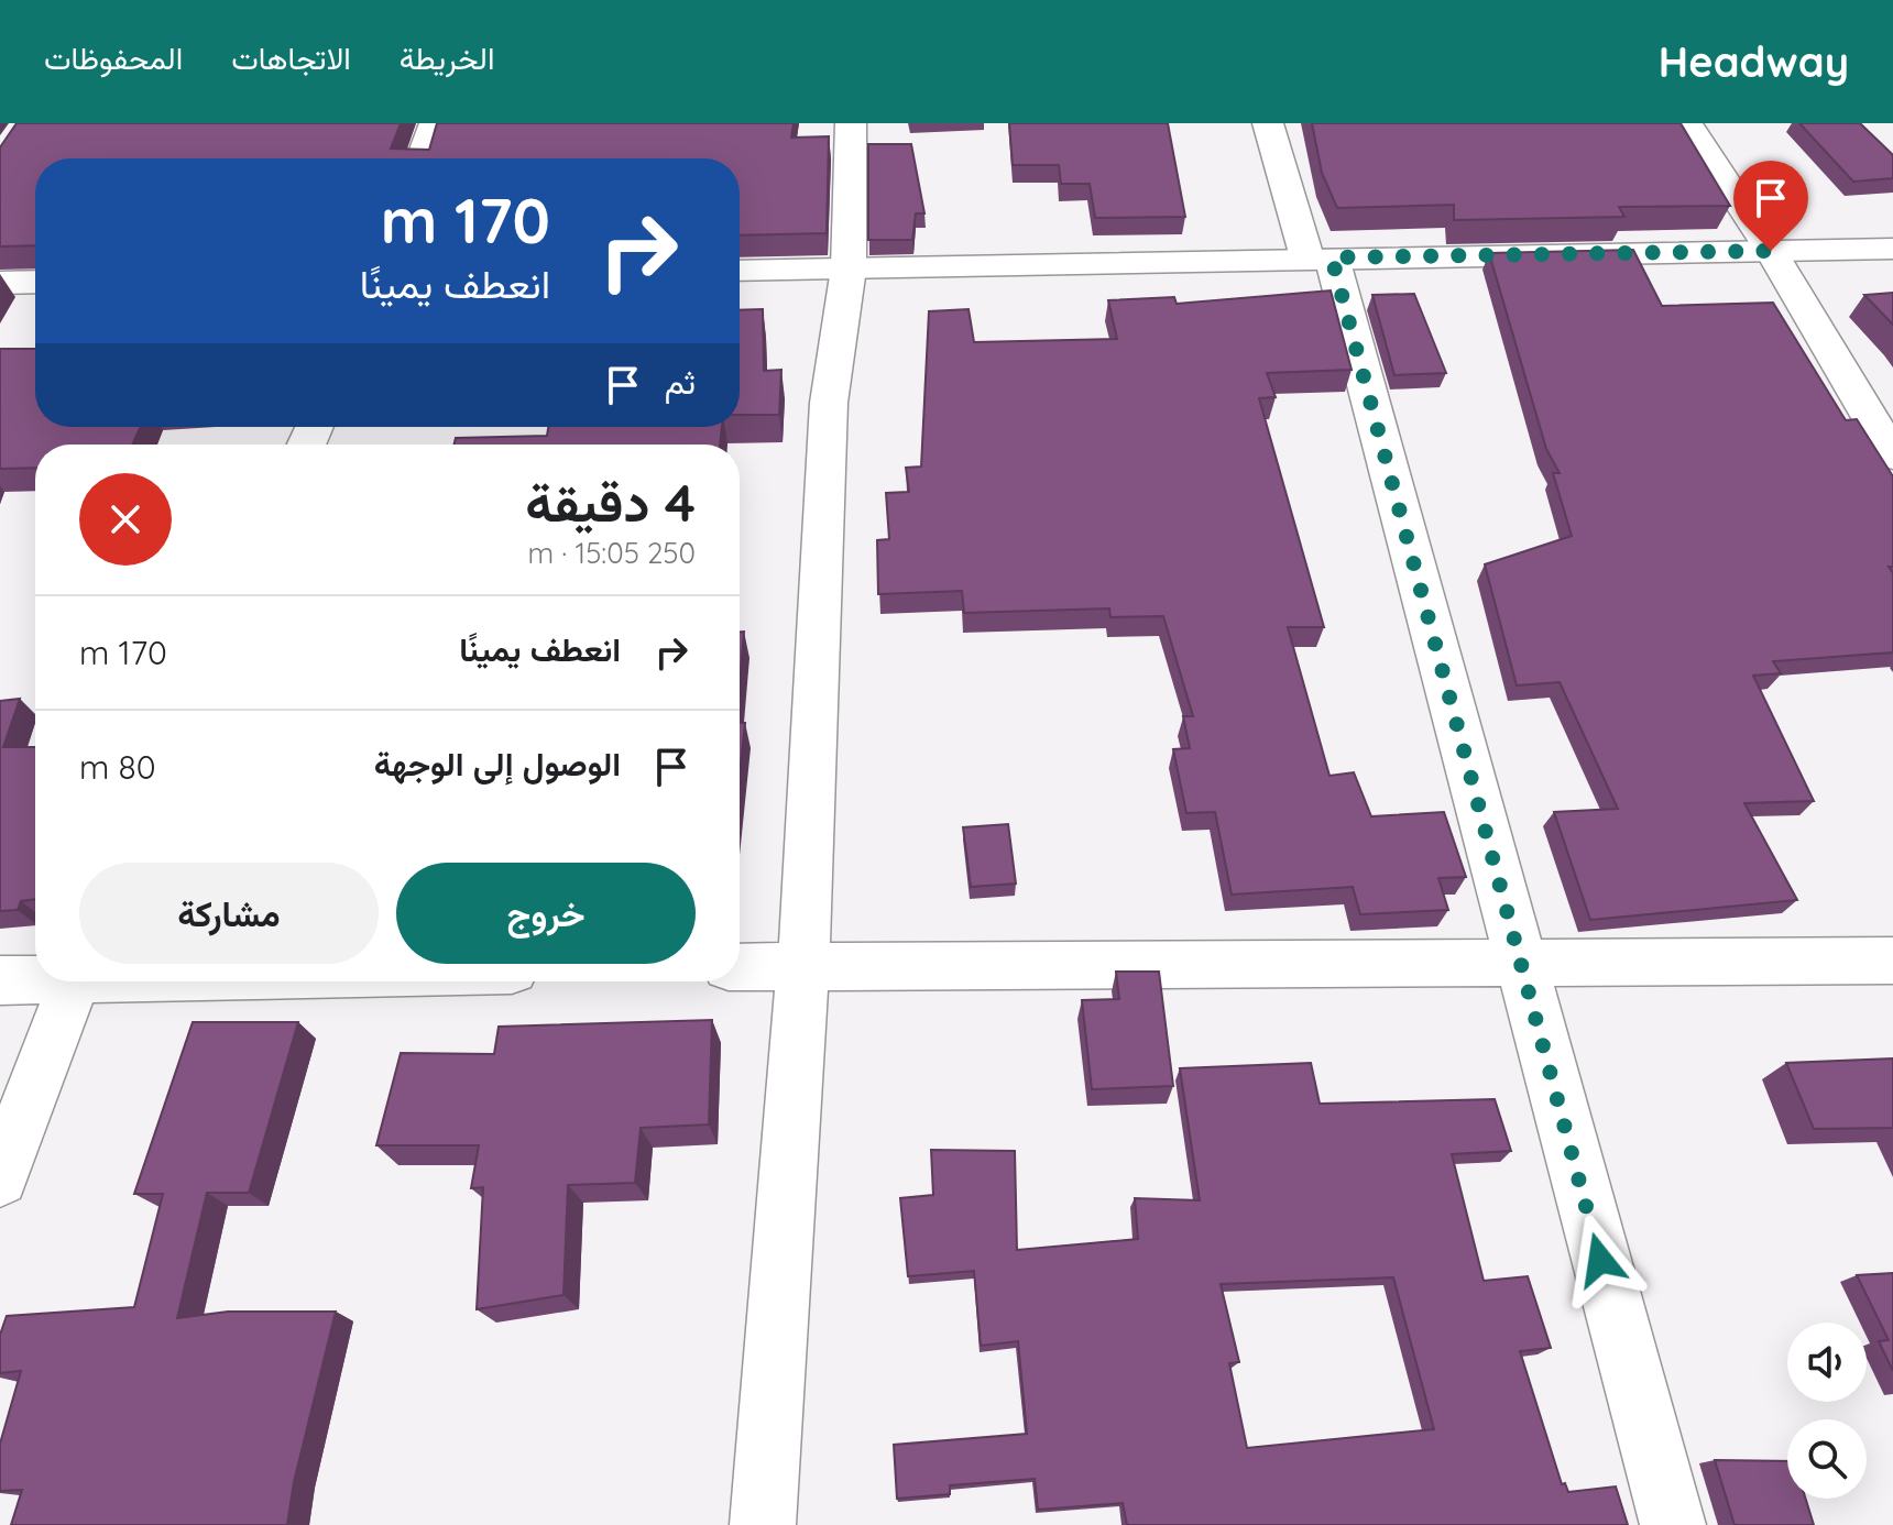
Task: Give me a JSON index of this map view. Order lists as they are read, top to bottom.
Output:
{
  "page": {
    "header": "Headway",
    "nav": ["الخريطة", "الاتجاهات", "المحفوظات"],
    "turn": ["170 m", "انعطف يمينًا"],
    "then": "ثم",
    "heading": ["4 دقيقة", "250 m · 15:05"],
    "list": [
      {
        "name": "انعطف يمينًا",
        "value": "170 m"
      },
      {
        "name": "الوصول إلى الوجهة",
        "value": "80 m"
      }
    ],
    "buttons": ["خروج", "مشاركة"]
  }
}
